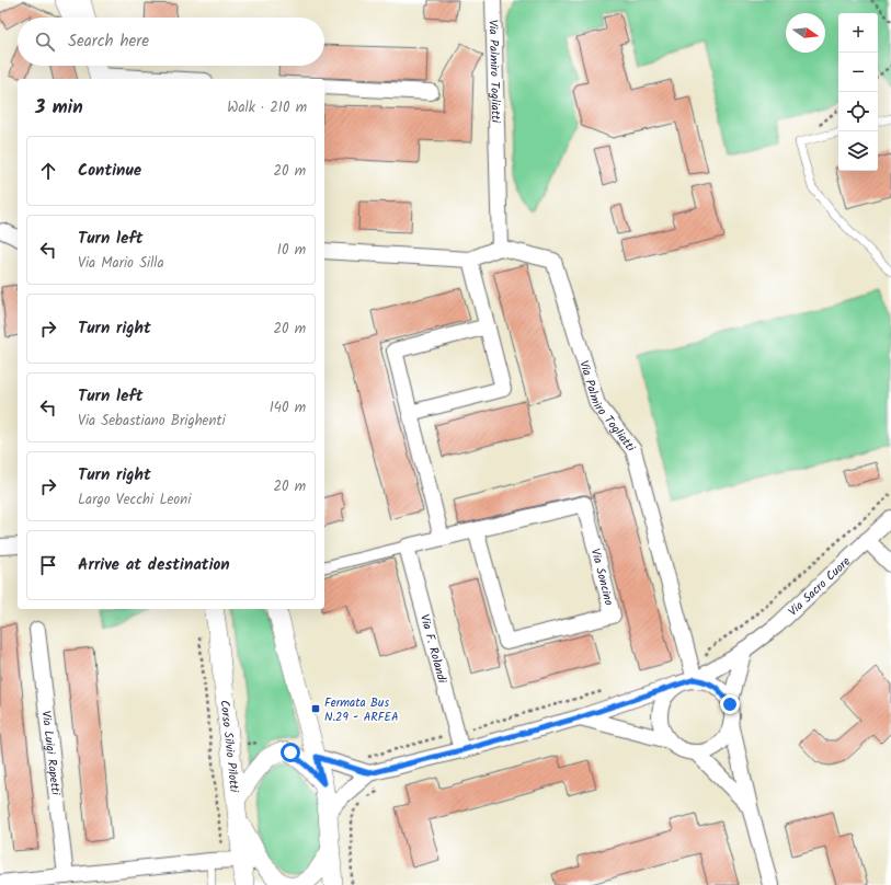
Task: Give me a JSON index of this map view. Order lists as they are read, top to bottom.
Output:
{
  "streets": {
    "street": [
      "Via Palmiro Togliatti",
      "Via Soncino",
      "Via Sacro Cuore",
      "Via F. Rolandi",
      "Corso Silvio Pilotti",
      "Via Luigi Rapetti"
    ]
  },
  "crossings": [
    ["Via Palmiro Togliatti", "Via Sacro Cuore"],
    ["Via Soncino", "Via F. Rolandi"]
  ],
  "places": {
    "transit": ["Fermata Bus N.29 - ARFEA"]
  },
  "north": "right",
  "page": {
    "map_buttons": ["+", "−"],
    "search": "Search here",
    "heading": ["3 min", "Walk · 210 m"],
    "list": [
      ["Continue", "20 m"],
      ["Turn left", "Via Mario Silla", "10 m"],
      ["Turn right", "20 m"],
      ["Turn left", "Via Sebastiano Brighenti", "140 m"],
      ["Turn right", "Largo Vecchi Leoni", "20 m"],
      "Arrive at destination"
    ]
  }
}
